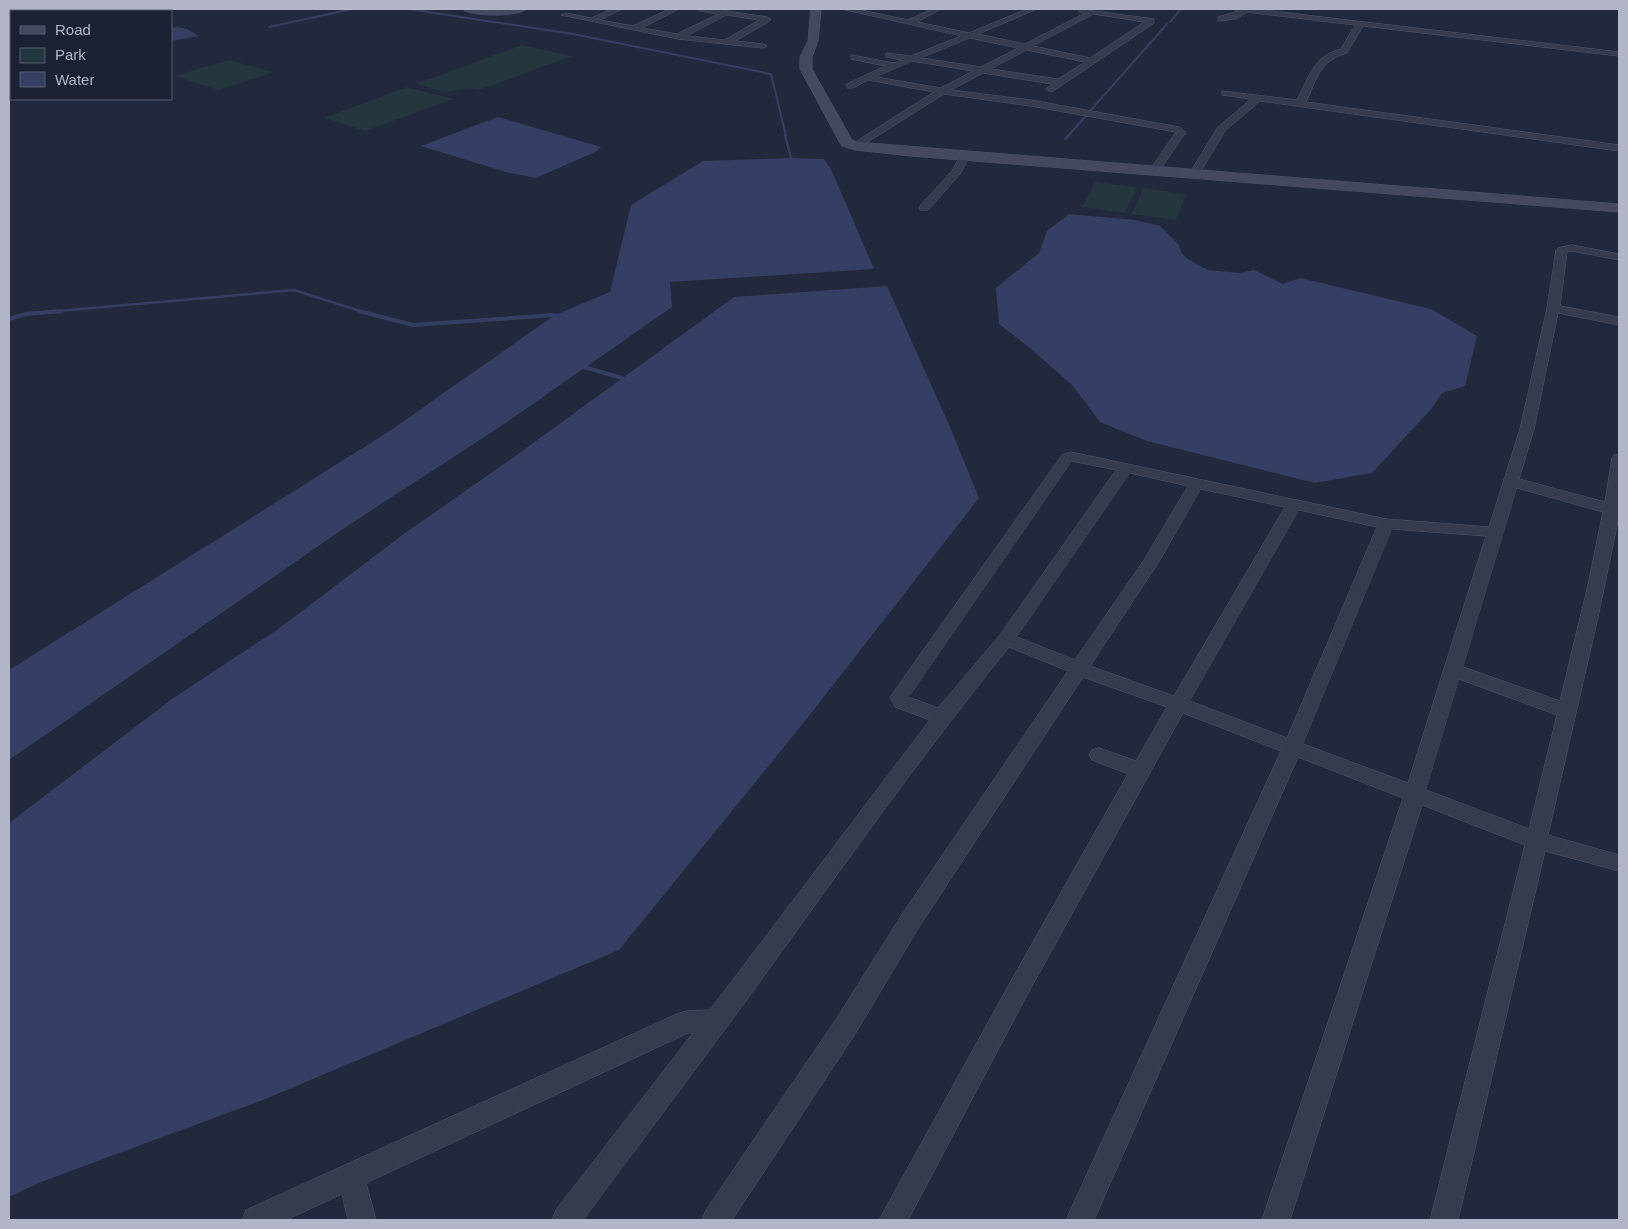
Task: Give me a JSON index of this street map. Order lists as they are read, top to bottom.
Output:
{
  "legend": ["Road", "Park", "Water"]
}
